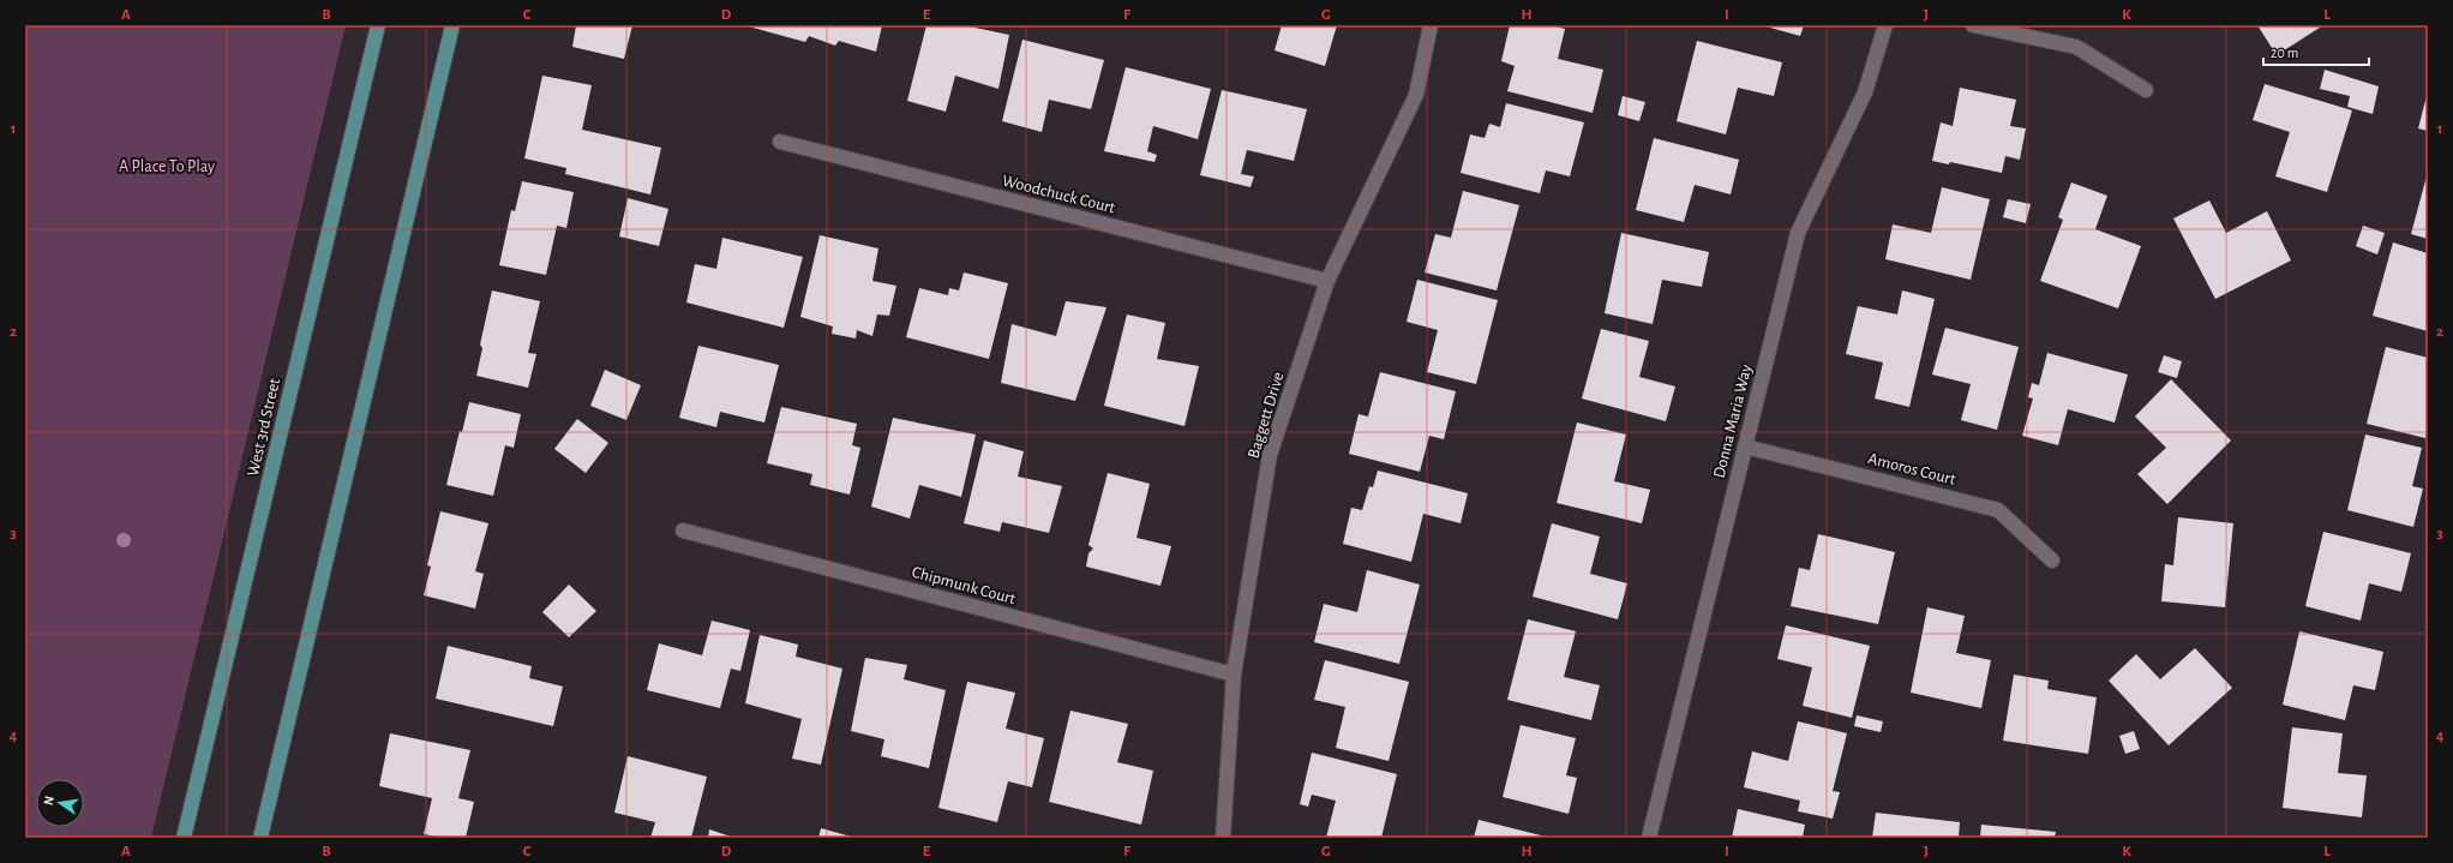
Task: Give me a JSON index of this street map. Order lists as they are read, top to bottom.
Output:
{
  "streets": {
    "main road": ["West 3rd Street"],
    "street": [
      "Woodchuck Court",
      "Baggett Drive",
      "Donna Maria Way",
      "Amoros Court",
      "Chipmunk Court"
    ]
  },
  "crossings": [
    ["Woodchuck Court", "Baggett Drive"],
    ["Baggett Drive", "Chipmunk Court"],
    ["Donna Maria Way", "Amoros Court"]
  ],
  "parks": ["A Place To Play"],
  "scale_bar": "20 m",
  "north": "left",
  "grid": {
    "columns": [
      "A",
      "B",
      "C",
      "D",
      "E",
      "F",
      "G",
      "H",
      "I",
      "J",
      "K",
      "L"
    ],
    "rows": [
      "1",
      "2",
      "3",
      "4"
    ]
  }
}
